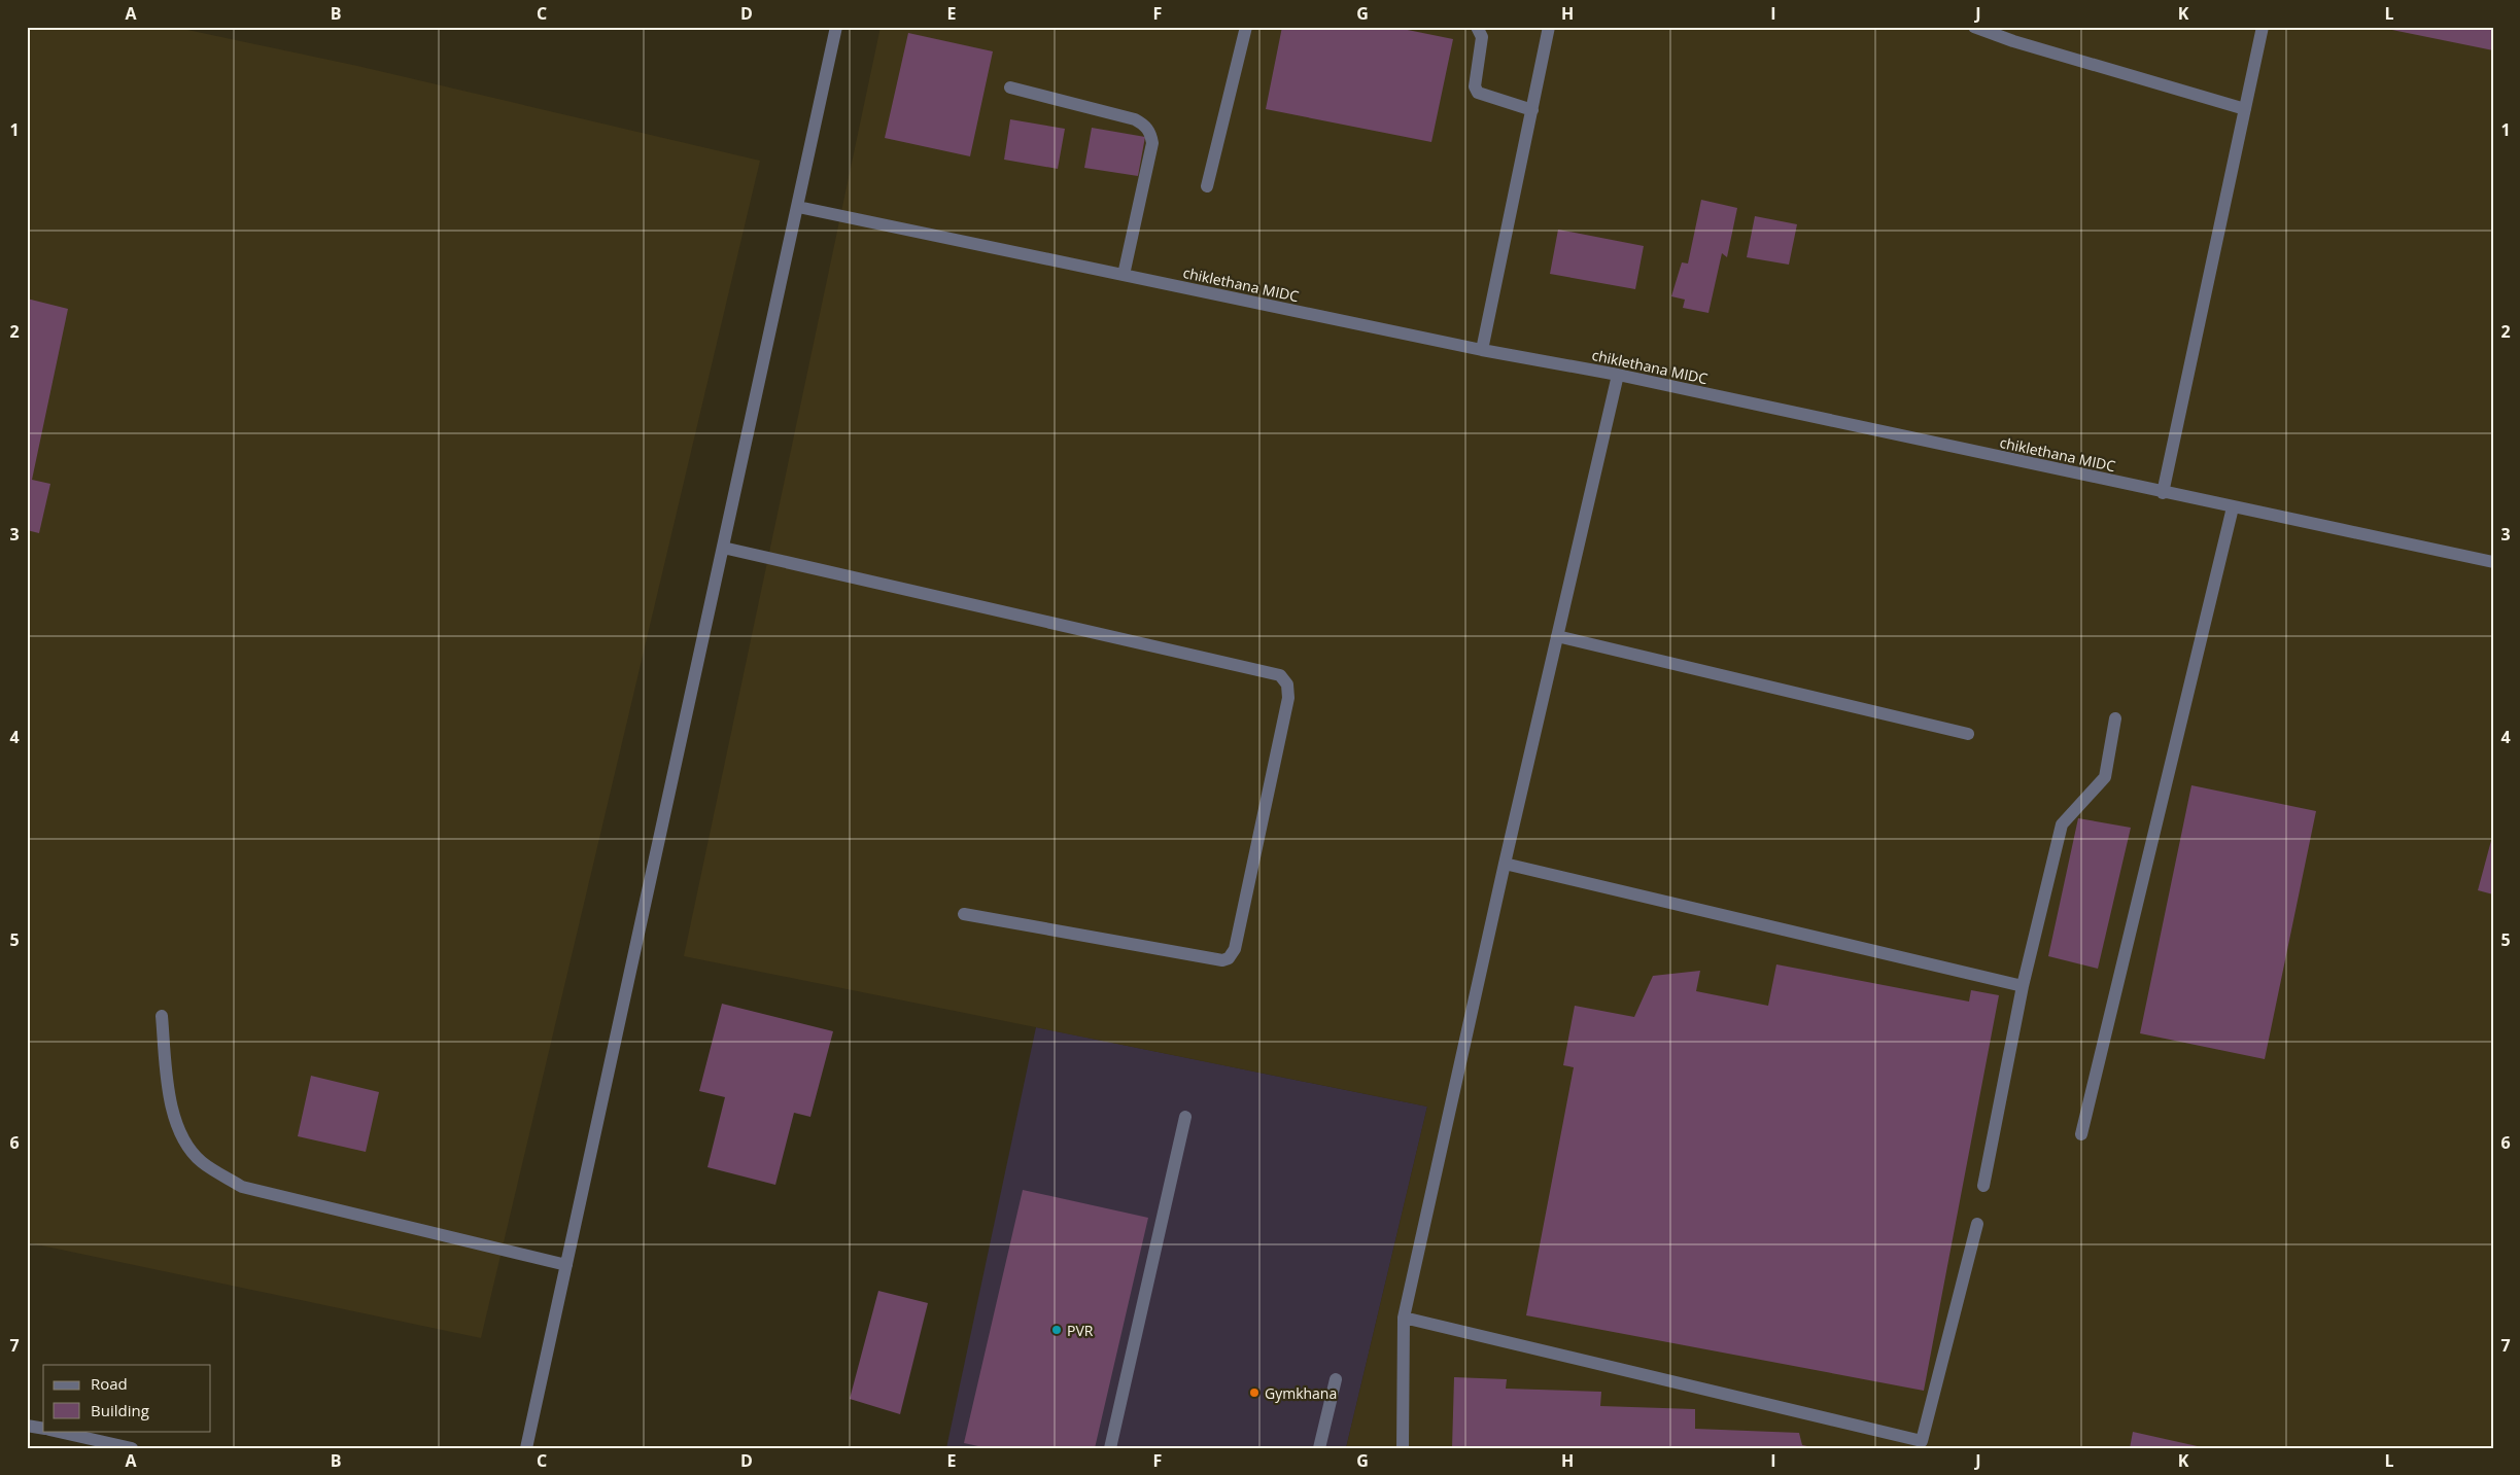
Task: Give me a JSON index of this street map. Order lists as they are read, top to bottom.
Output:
{
  "streets": {
    "street": ["chiklethana MIDC"]
  },
  "places": ["PVR", "Gymkhana"],
  "legend": ["Road", "Building"],
  "grid": {
    "columns": [
      "A",
      "B",
      "C",
      "D",
      "E",
      "F",
      "G",
      "H",
      "I",
      "J",
      "K",
      "L"
    ],
    "rows": [
      "1",
      "2",
      "3",
      "4",
      "5",
      "6",
      "7"
    ]
  }
}
